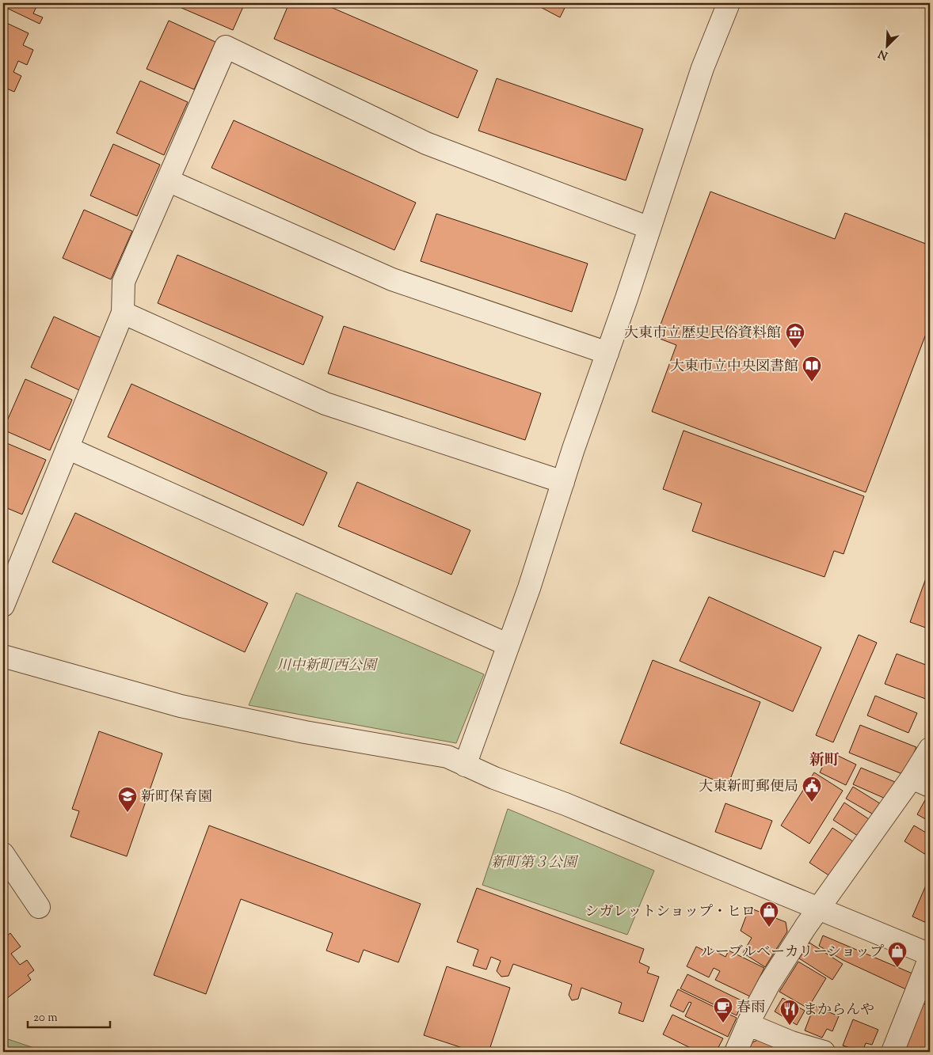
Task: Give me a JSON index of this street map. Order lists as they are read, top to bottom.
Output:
{
  "districts": ["新町"],
  "parks": ["川中新町西公園", "新町第３公園"],
  "places": {
    "museum": ["大東市立歴史民俗資料館"],
    "library": ["大東市立中央図書館"],
    "public building": ["大東新町郵便局"],
    "school or university": ["新町保育園"],
    "shop": ["シガレットショップ・ヒロ", "ルーブルベーカリーショップ"],
    "cafe": ["春雨"],
    "restaurant": ["まからんや"]
  },
  "scale_bar": "20 m",
  "north": "bottom left"
}
